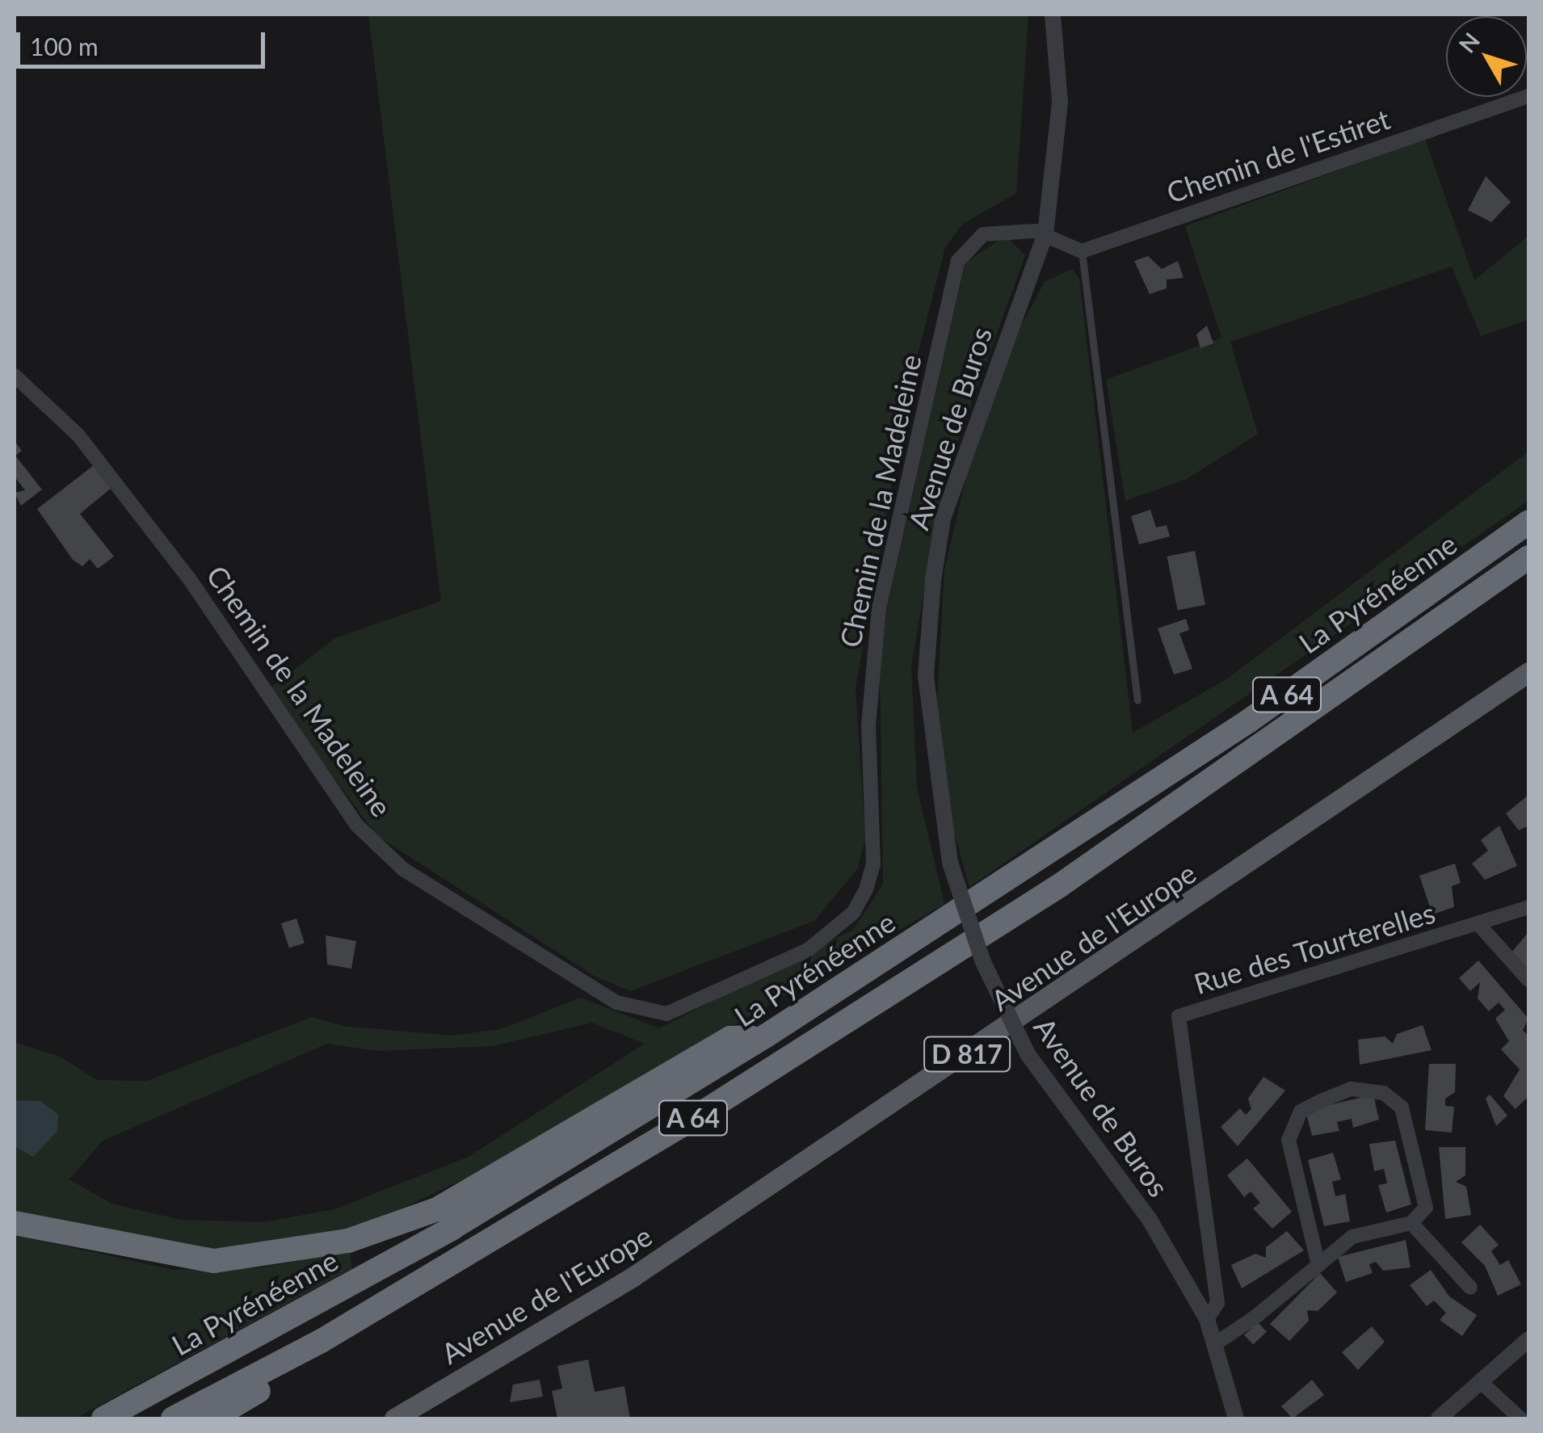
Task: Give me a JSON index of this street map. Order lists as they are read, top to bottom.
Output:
{
  "streets": {
    "highway": ["La Pyrénéenne", "A 64"],
    "main road": ["Avenue de l'Europe", "D 817"],
    "street": [
      "Chemin de l'Estiret",
      "Avenue de Buros",
      "Chemin de la Madeleine",
      "Rue des Tourterelles"
    ]
  },
  "crossings": [
    ["Avenue de Buros", "Chemin de la Madeleine"],
    ["Avenue de Buros", "Rue des Tourterelles"]
  ],
  "scale_bar": "100 m",
  "north": "top left"
}
